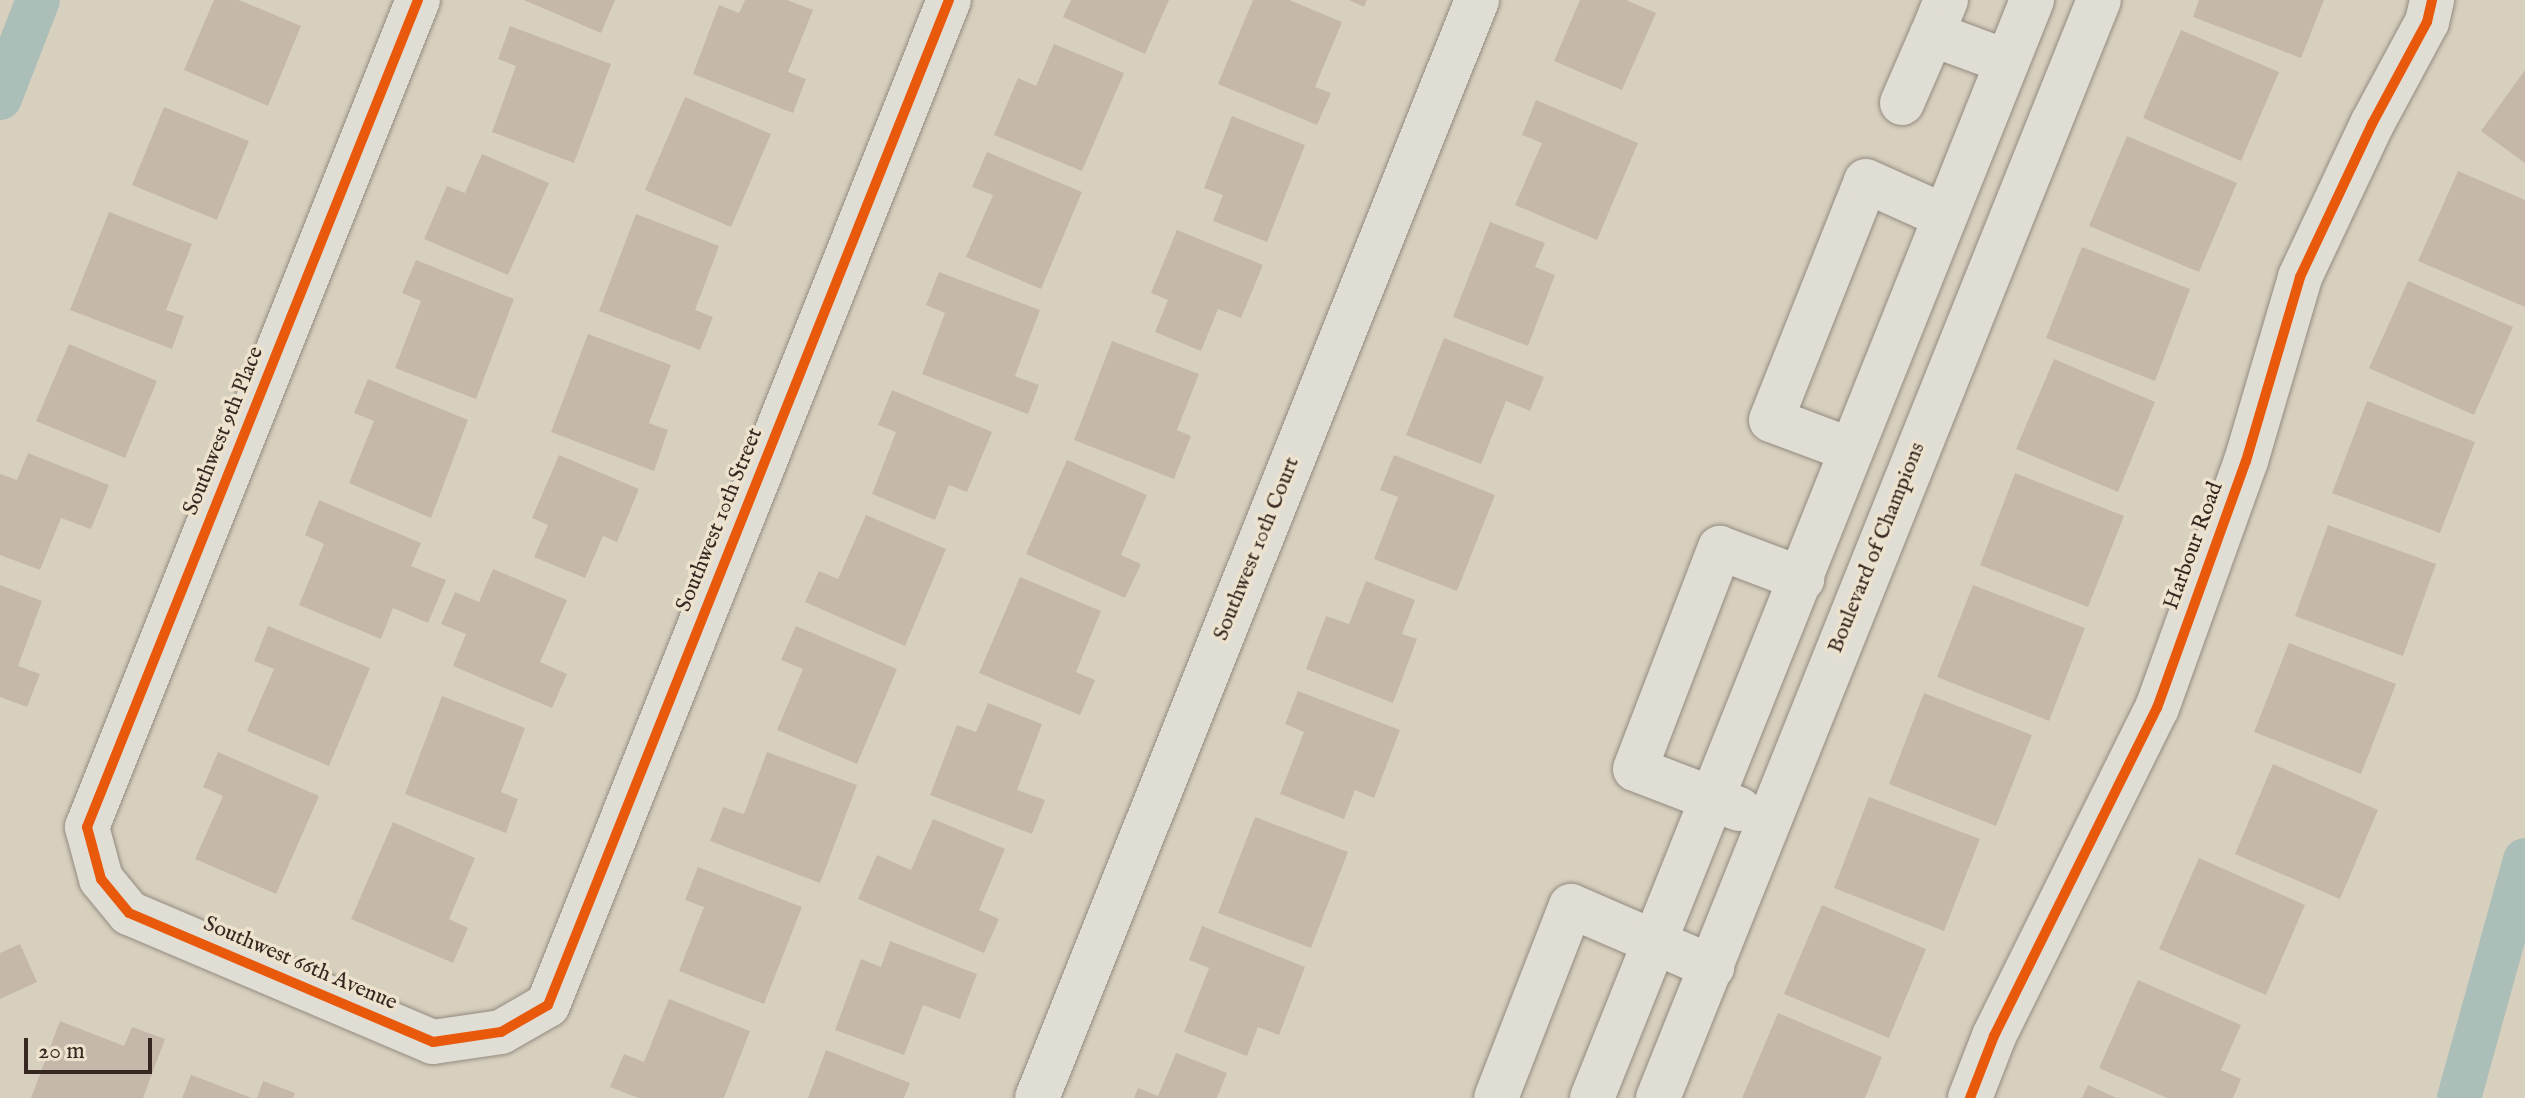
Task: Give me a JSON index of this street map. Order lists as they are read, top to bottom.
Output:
{
  "streets": {
    "street": [
      "Southwest 9th Place",
      "Southwest 10th Street",
      "Harbour Road",
      "Boulevard of Champions",
      "Southwest 10th Court",
      "Southwest 66th Avenue"
    ]
  },
  "crossings": [
    ["Southwest 9th Place", "Southwest 66th Avenue"],
    ["Southwest 10th Street", "Southwest 66th Avenue"]
  ],
  "scale_bar": "20 m"
}
